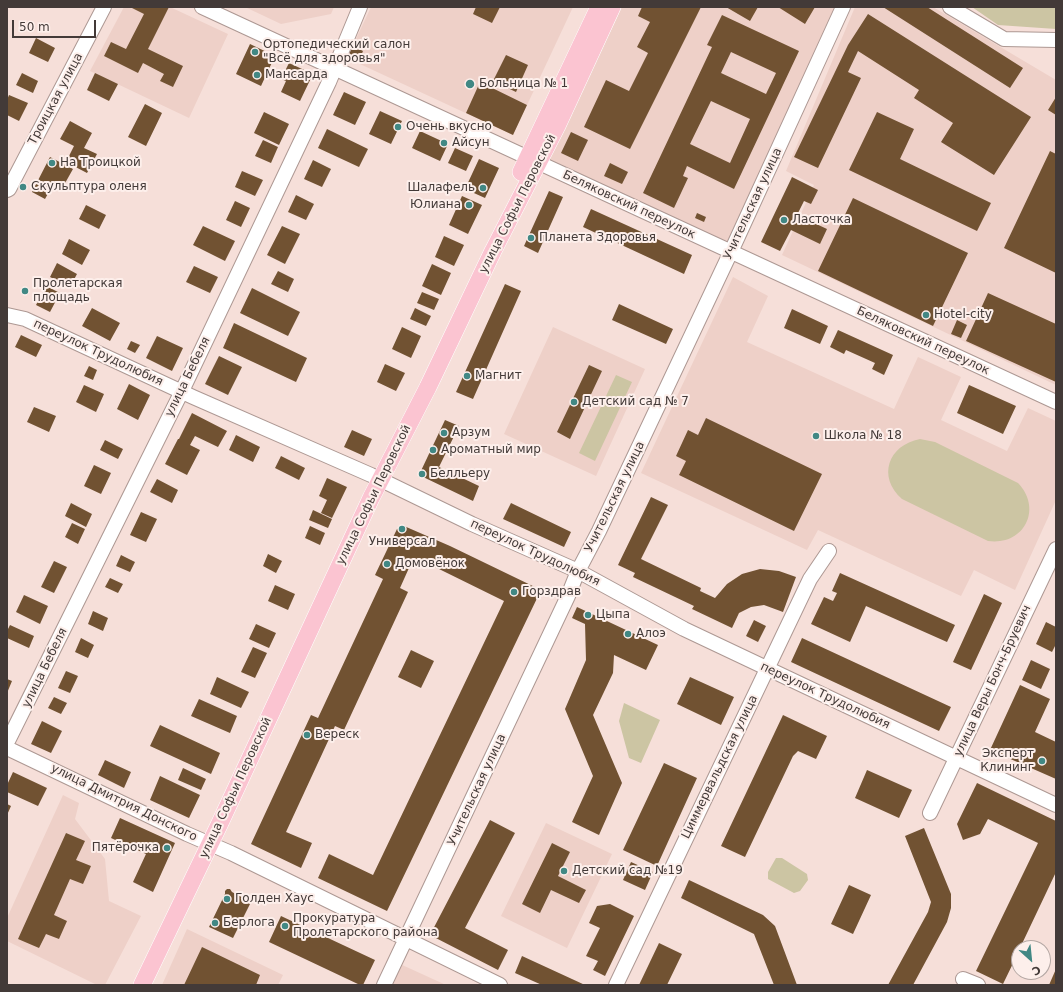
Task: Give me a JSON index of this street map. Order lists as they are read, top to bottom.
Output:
{
  "streets": {
    "main road": ["улица Софьи Перовской"],
    "street": [
      "Троицкая улица",
      "Учительская улица",
      "Беляковский переулок",
      "переулок Трудолюбия",
      "улица Бебеля",
      "улица Веры Бонч-Бруевич",
      "Циммервальдская улица",
      "улица Дмитрия Донского"
    ]
  },
  "crossings": [
    ["улица Софьи Перовской", "Беляковский переулок"],
    ["улица Софьи Перовской", "переулок Трудолюбия"],
    ["улица Софьи Перовской", "улица Дмитрия Донского"],
    ["Учительская улица", "Беляковский переулок"],
    ["Учительская улица", "переулок Трудолюбия"],
    ["Учительская улица", "улица Дмитрия Донского"],
    ["Беляковский переулок", "улица Бебеля"],
    ["переулок Трудолюбия", "улица Бебеля"],
    ["переулок Трудолюбия", "улица Веры Бонч-Бруевич"],
    ["переулок Трудолюбия", "Циммервальдская улица"]
  ],
  "places": [
    "Ортопедический салон \"Всё для здоровья\"",
    "Мансарда",
    "Больница № 1",
    "Очень вкусно",
    "Айсун",
    "На Троицкой",
    "Скульптура оленя",
    "Шалафель",
    "Юлиана",
    "Ласточка",
    "Планета Здоровья",
    "Пролетарская площадь",
    "Hotel-city",
    "Магнит",
    "Детский сад № 7",
    "Арзум",
    "Школа № 18",
    "Ароматный мир",
    "Белльеру",
    "Универсал",
    "Домовёнок",
    "Горздрав",
    "Цыпа",
    "Алоэ",
    "Вереск",
    "Эксперт Клининг",
    "Пятёрочка",
    "Детский сад №19",
    "Голден Хаус",
    "Берлога",
    "Прокуратура Пролетарского района"
  ],
  "scale_bar": "50 m",
  "north": "bottom right"
}
